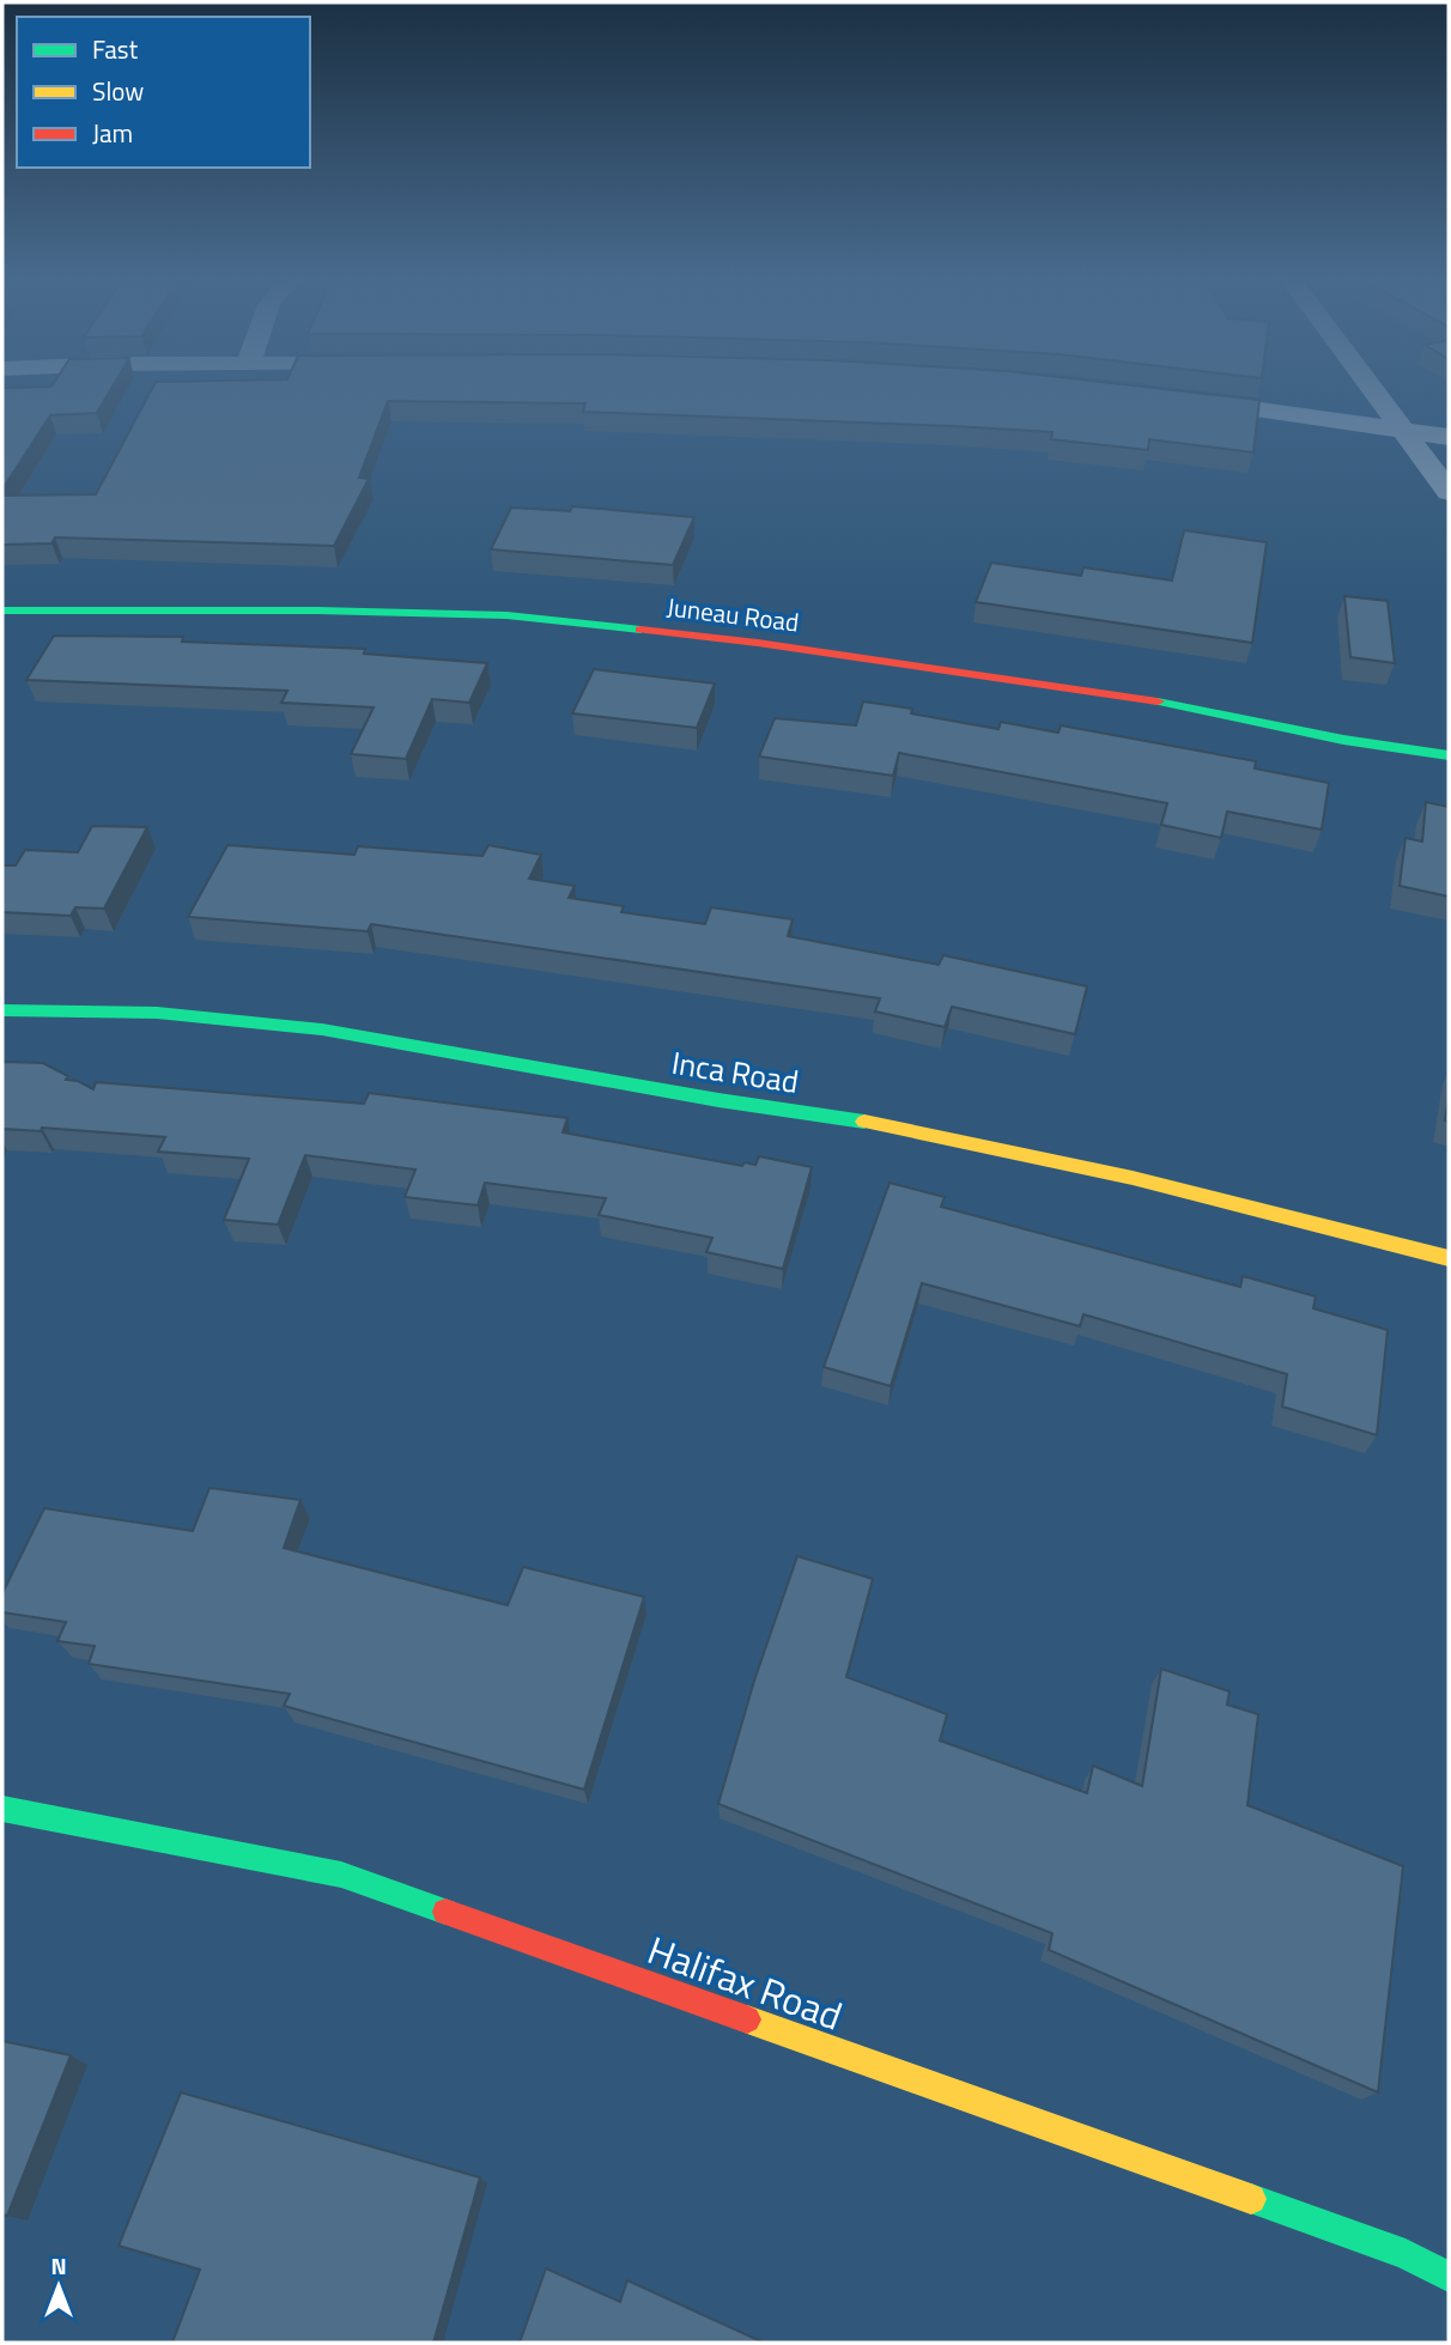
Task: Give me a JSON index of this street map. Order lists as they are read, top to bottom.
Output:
{
  "streets": {
    "street": ["Juneau Road", "Inca Road", "Halifax Road"]
  },
  "legend": ["Fast", "Slow", "Jam"],
  "north": "top"
}
